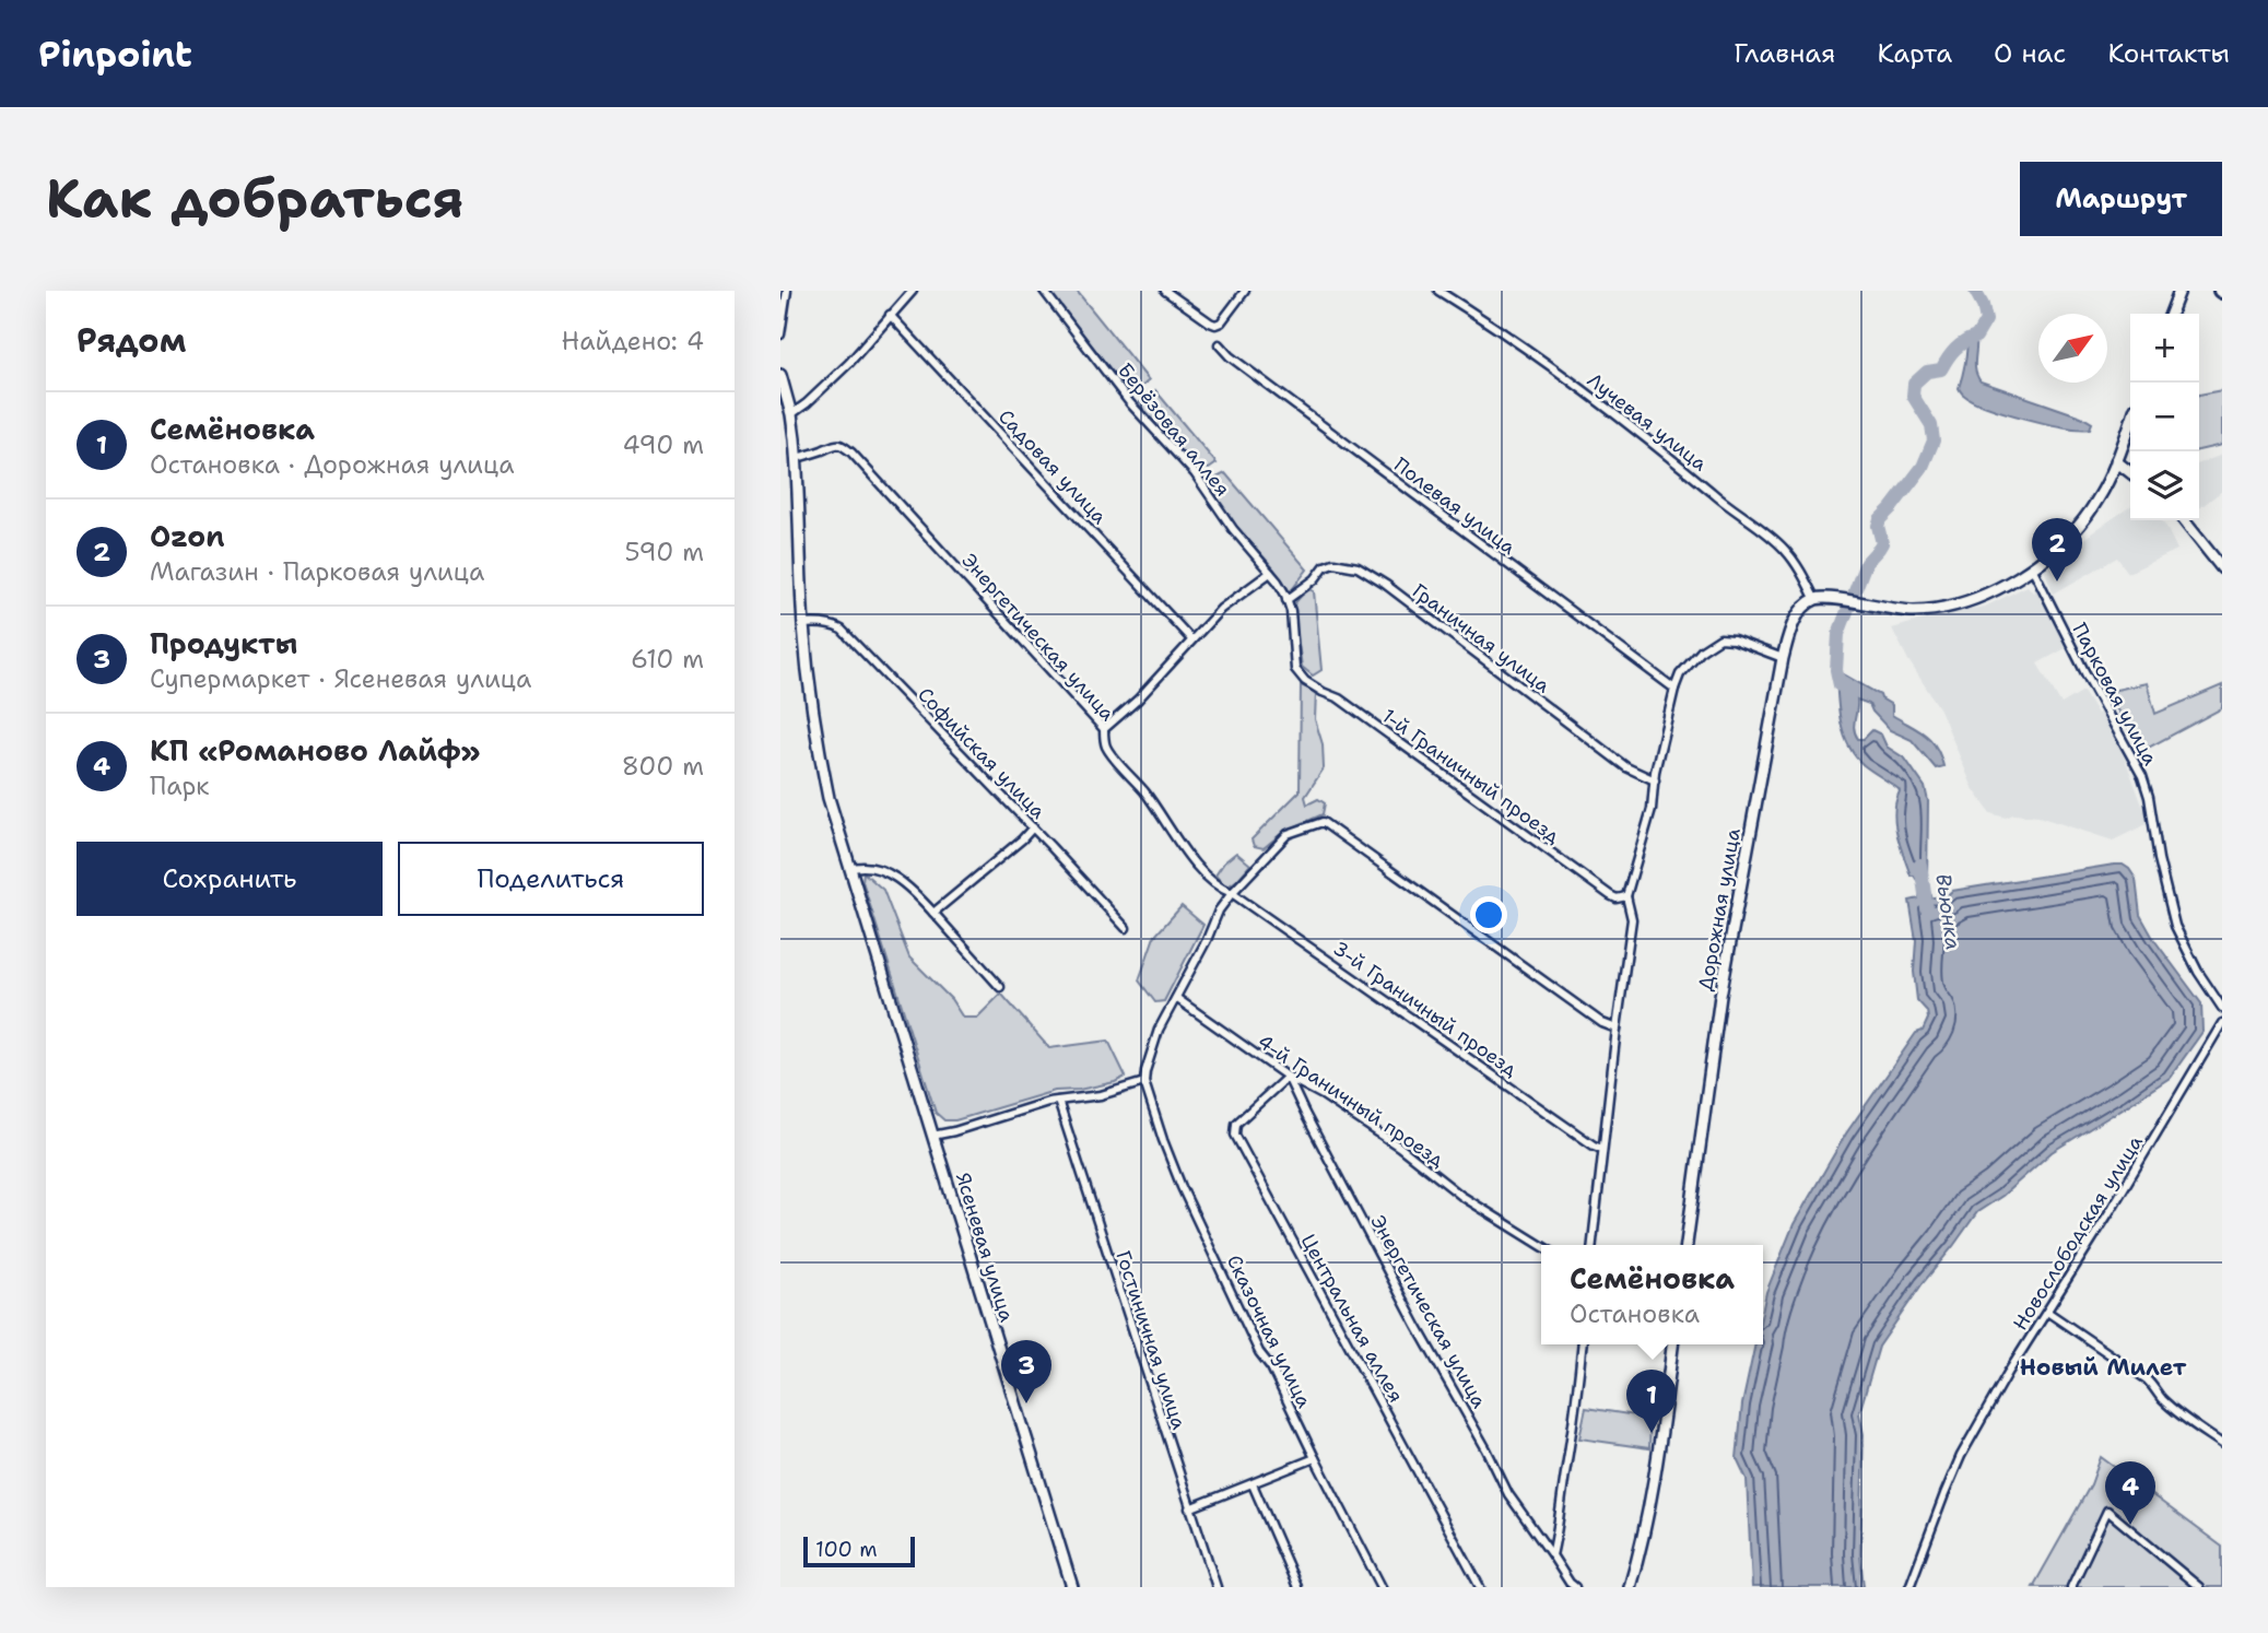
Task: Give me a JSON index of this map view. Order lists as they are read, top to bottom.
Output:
{
  "streets": {
    "main road": ["Дорожная улица", "Ясеневая улица"],
    "street": [
      "Лучевая улица",
      "Берёзовая аллея",
      "Садовая улица",
      "Полевая улица",
      "Энергетическая улица",
      "Граничная улица",
      "Парковая улица",
      "Софийская улица",
      "1-й Граничный проезд",
      "3-й Граничный проезд",
      "4-й Граничный проезд",
      "Новослободская улица",
      "Центральная аллея",
      "Сказочная улица",
      "Гостиничная улица"
    ]
  },
  "crossings": [
    ["Лучевая улица", "Дорожная улица"],
    ["Берёзовая аллея", "Граничная улица"],
    ["Берёзовая аллея", "1-й Граничный проезд"],
    ["Энергетическая улица", "3-й Граничный проезд"],
    ["Энергетическая улица", "4-й Граничный проезд"],
    ["Энергетическая улица", "Ясеневая улица"],
    ["Энергетическая улица", "Центральная аллея"],
    ["Софийская улица", "Ясеневая улица"],
    ["4-й Граничный проезд", "Центральная аллея"]
  ],
  "districts": ["Новый Милет"],
  "water": ["Вьюнка"],
  "scale_bar": "100 m",
  "north": "top right",
  "page": {
    "header": "Pinpoint",
    "nav": [
      "Главная",
      "Карта",
      "О нас",
      "Контакты"
    ],
    "buttons": [
      "Маршрут",
      ["Сохранить", "Поделиться"]
    ],
    "title": "Как добраться",
    "heading": ["Рядом", "Найдено: 4"],
    "map_buttons": ["+", "−"],
    "list": [
      {
        "mark": "1",
        "name": "Семёновка",
        "note": "Остановка · Дорожная улица",
        "value": "490 m"
      },
      {
        "mark": "2",
        "name": "Ozon",
        "note": "Магазин · Парковая улица",
        "value": "590 m"
      },
      {
        "mark": "3",
        "name": "Продукты",
        "note": "Супермаркет · Ясеневая улица",
        "value": "610 m"
      },
      {
        "mark": "4",
        "name": "КП «Романово Лайф»",
        "note": "Парк",
        "value": "800 m"
      }
    ],
    "pins": [
      "2",
      "3",
      "1",
      "4"
    ],
    "popup": ["Семёновка", "Остановка"],
    "scale": "100 m"
  }
}
